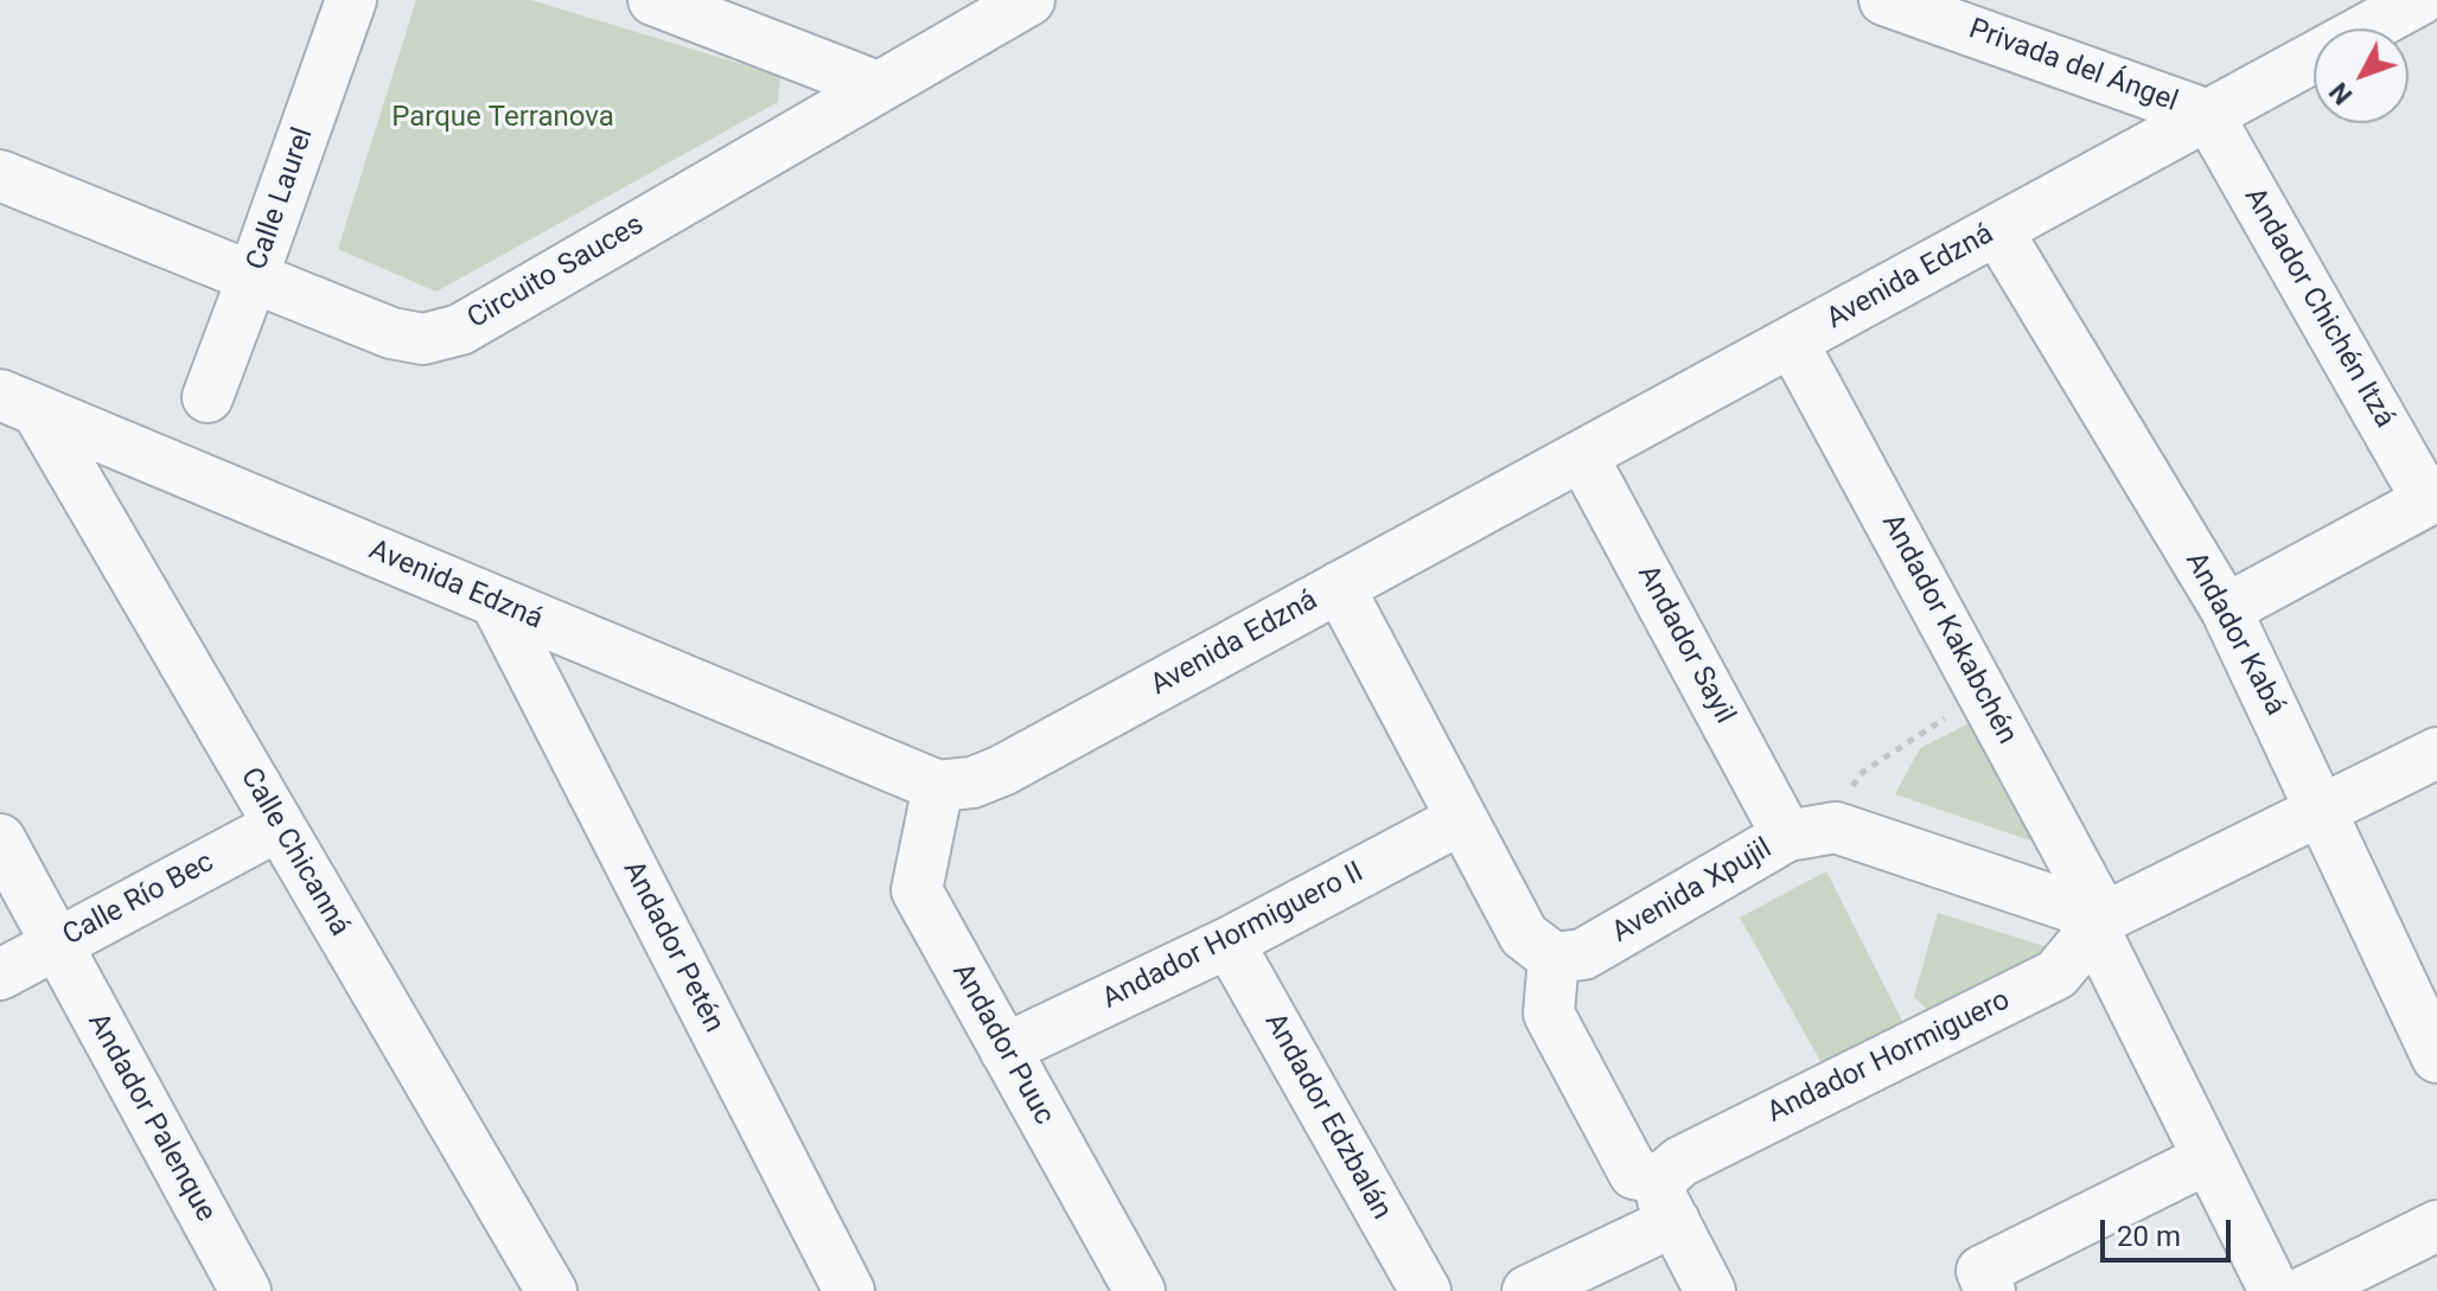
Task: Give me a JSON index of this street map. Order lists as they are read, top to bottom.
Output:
{
  "streets": {
    "street": [
      "Privada del Ángel",
      "Calle Laurel",
      "Circuito Sauces",
      "Avenida Edzná",
      "Andador Chichén Itzá",
      "Andador Kakabchén",
      "Andador Kabá",
      "Andador Sayil",
      "Calle Chicanná",
      "Avenida Xpujil",
      "Calle Río Bec",
      "Andador Hormiguero II",
      "Andador Petén",
      "Andador Puuc",
      "Andador Hormiguero",
      "Andador Edzbalán",
      "Andador Palenque"
    ]
  },
  "crossings": [
    ["Privada del Ángel", "Avenida Edzná"],
    ["Privada del Ángel", "Andador Chichén Itzá"],
    ["Calle Laurel", "Circuito Sauces"],
    ["Avenida Edzná", "Andador Chichén Itzá"],
    ["Avenida Edzná", "Andador Kakabchén"],
    ["Avenida Edzná", "Andador Kabá"],
    ["Avenida Edzná", "Andador Sayil"],
    ["Avenida Edzná", "Calle Chicanná"],
    ["Avenida Edzná", "Andador Petén"],
    ["Avenida Edzná", "Andador Puuc"],
    ["Andador Kakabchén", "Avenida Xpujil"],
    ["Andador Kakabchén", "Andador Hormiguero"],
    ["Andador Sayil", "Avenida Xpujil"],
    ["Calle Chicanná", "Calle Río Bec"],
    ["Avenida Xpujil", "Andador Hormiguero"],
    ["Calle Río Bec", "Andador Palenque"],
    ["Andador Hormiguero II", "Andador Puuc"],
    ["Andador Hormiguero II", "Andador Edzbalán"]
  ],
  "parks": ["Parque Terranova"],
  "scale_bar": "20 m",
  "north": "bottom left"
}
